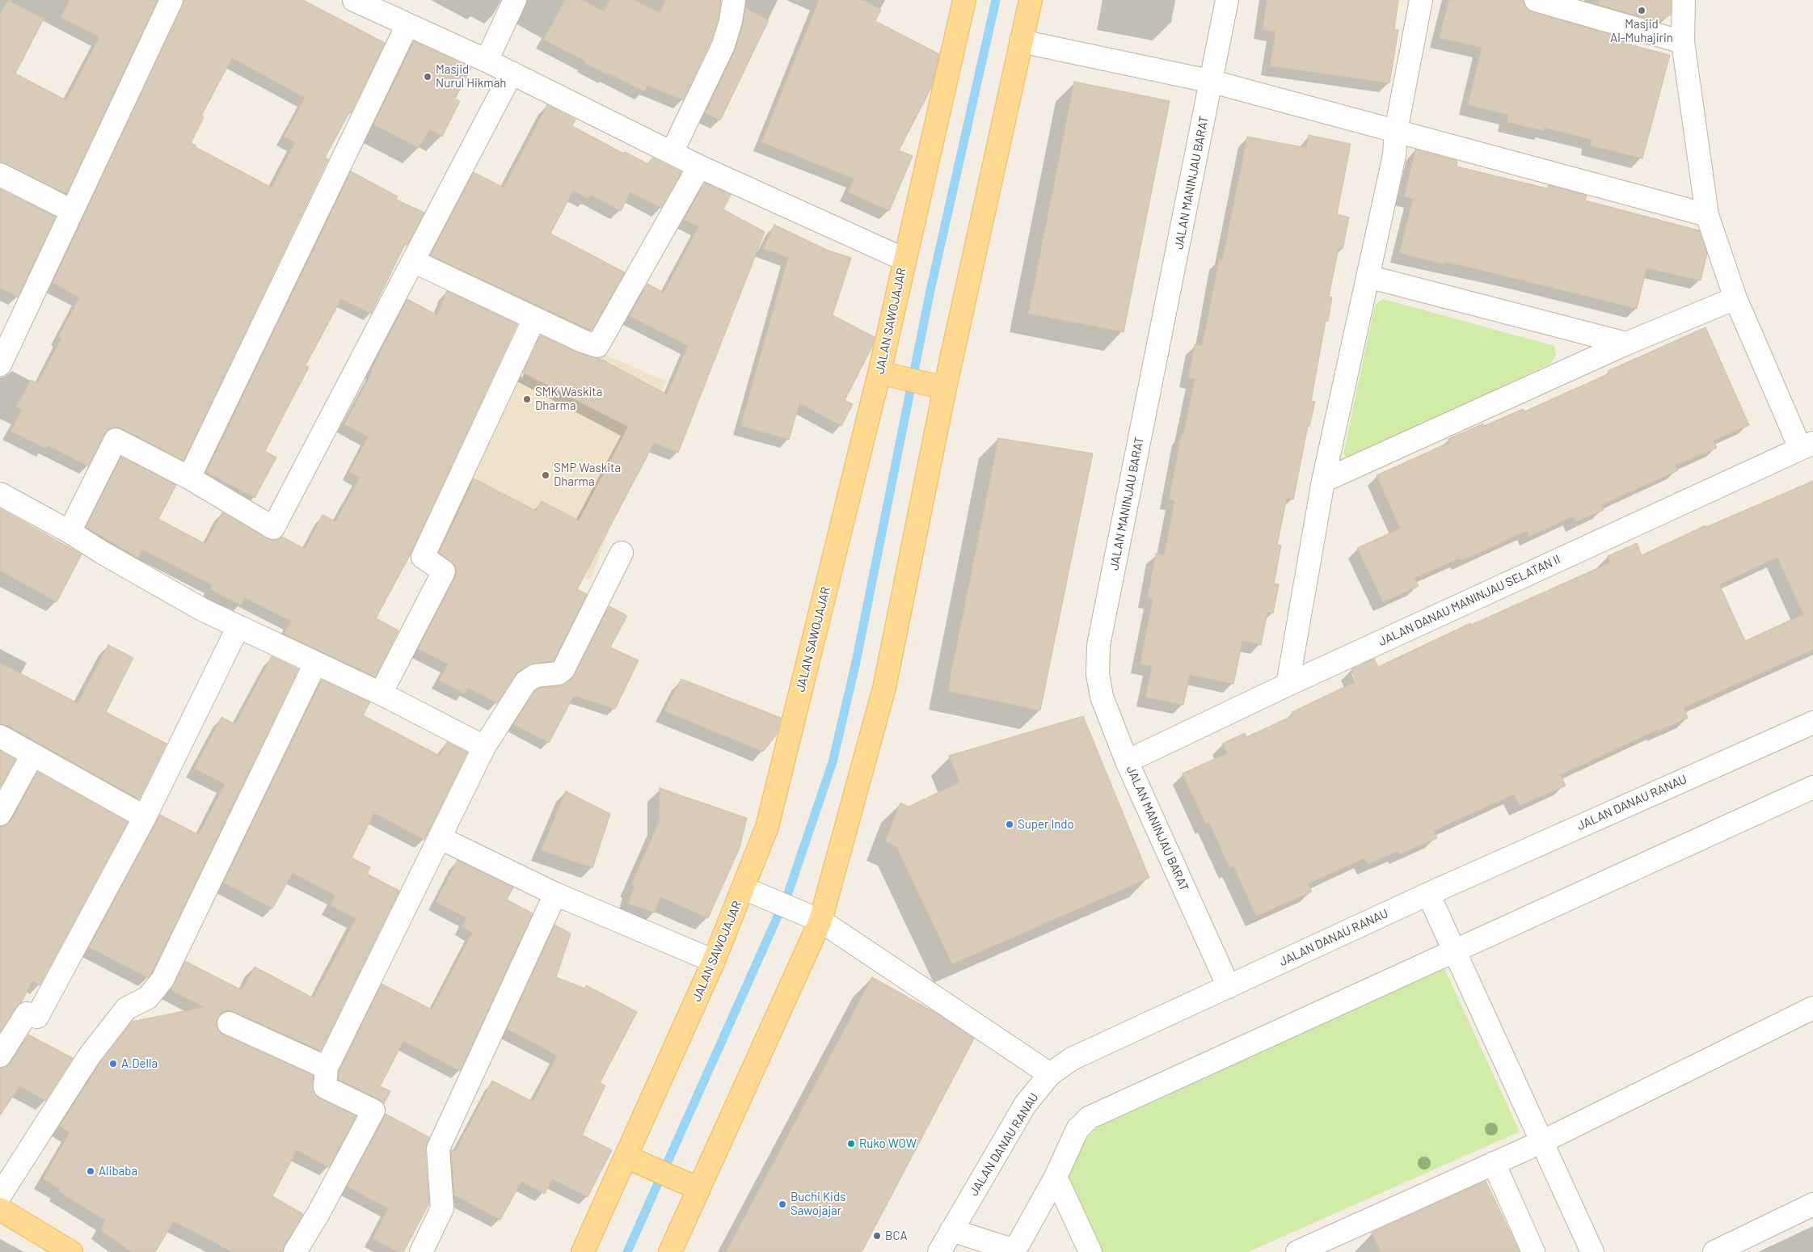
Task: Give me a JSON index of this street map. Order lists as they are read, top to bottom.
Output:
{
  "streets": {
    "main road": ["JALAN SAWOJAJAR"],
    "street": ["JALAN MANINJAU BARAT", "JALAN DANAU MANINJAU SELATAN II", "JALAN DANAU RANAU"]
  },
  "crossings": [
    ["JALAN MANINJAU BARAT", "JALAN DANAU MANINJAU SELATAN II"],
    ["JALAN MANINJAU BARAT", "JALAN DANAU RANAU"]
  ],
  "places": [
    "Masjid Al-Muhajirin",
    "Masjid Nurul Hikmah",
    "SMK Waskita Dharma",
    "SMP Waskita Dharma",
    "Super Indo",
    "A.Della",
    "Ruko WOW",
    "Alibaba",
    "Buchi Kids Sawojajar",
    "BCA"
  ]
}
